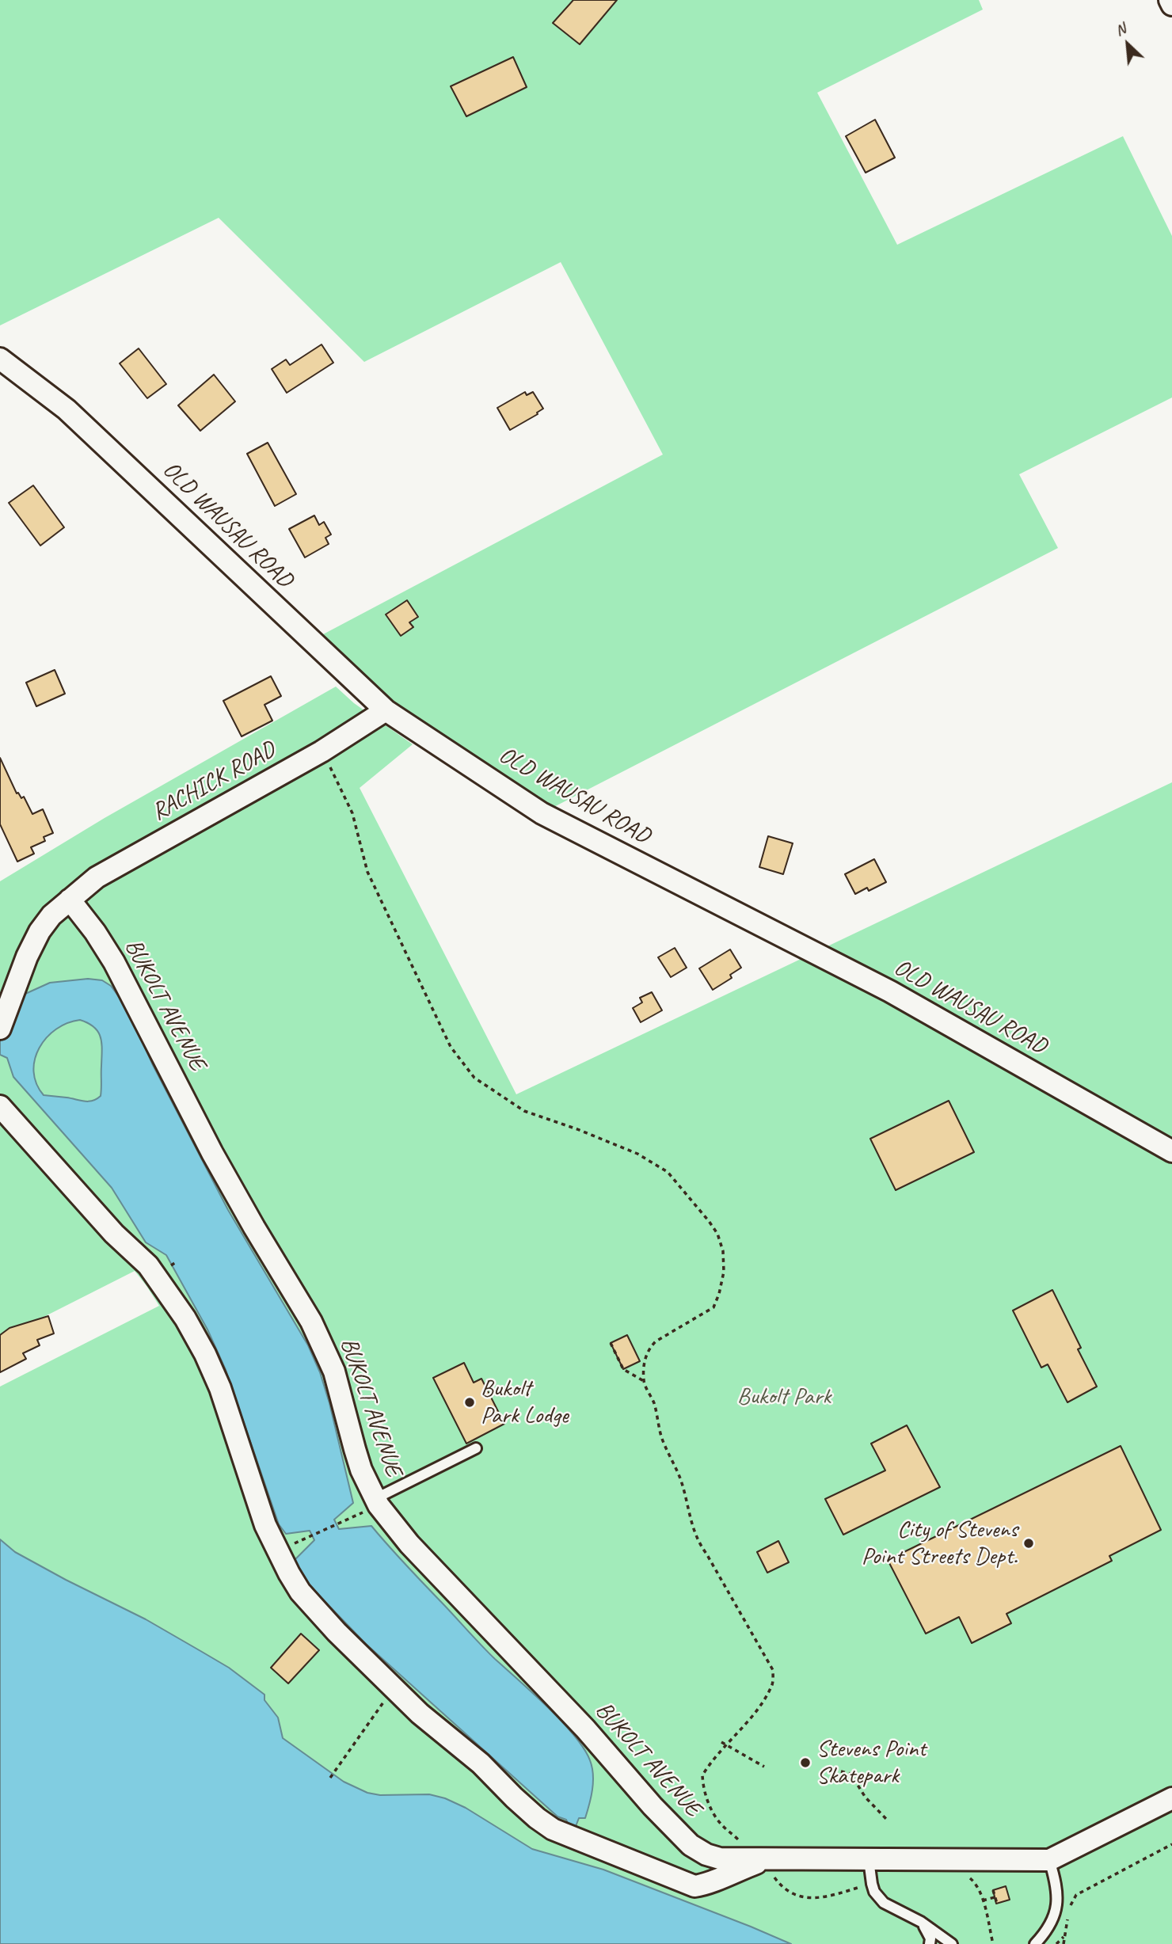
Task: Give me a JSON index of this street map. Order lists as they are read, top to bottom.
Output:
{
  "streets": {
    "street": ["OLD WAUSAU ROAD", "RACHICK ROAD", "BUKOLT AVENUE"]
  },
  "crossings": [
    ["OLD WAUSAU ROAD", "RACHICK ROAD"],
    ["RACHICK ROAD", "BUKOLT AVENUE"]
  ],
  "parks": ["Bukolt Park"],
  "places": ["Bukolt Park Lodge", "City of Stevens Point Streets Dept.", "Stevens Point Skatepark"],
  "north": "top left"
}
